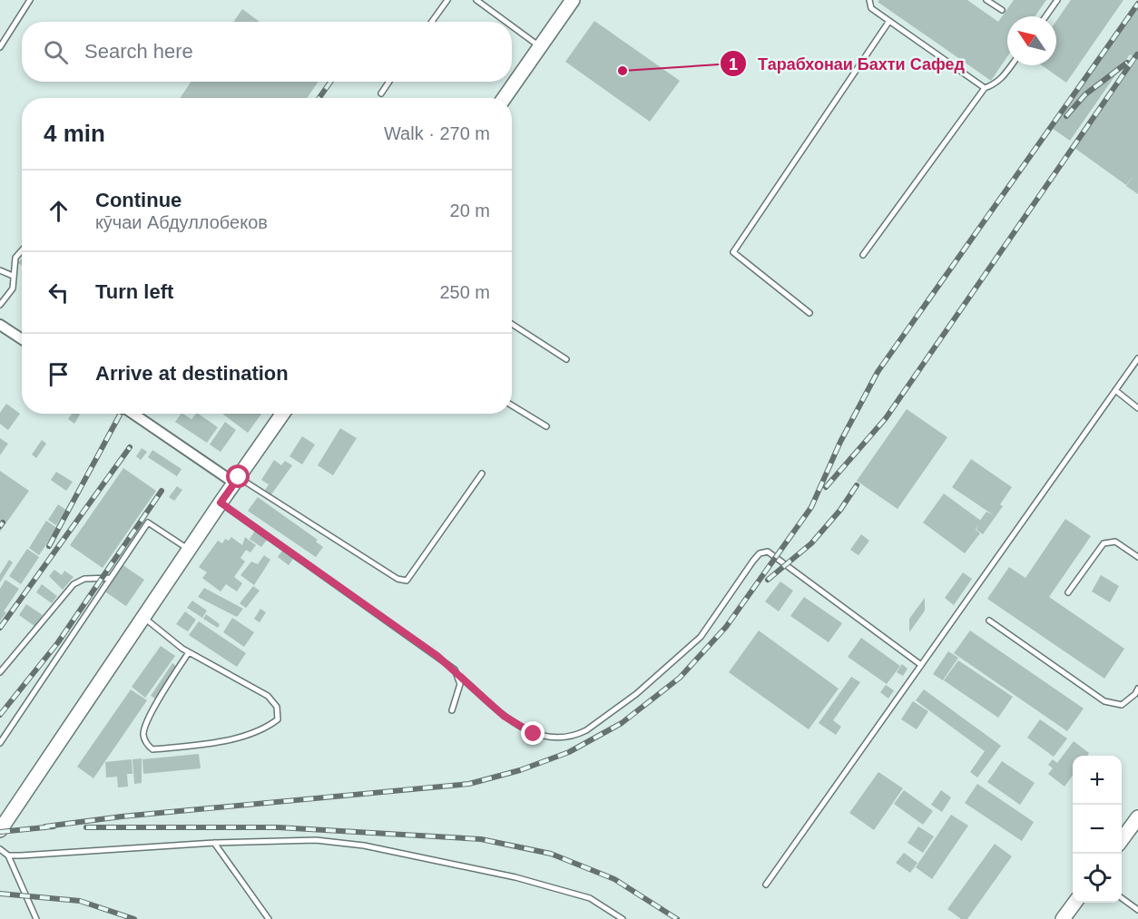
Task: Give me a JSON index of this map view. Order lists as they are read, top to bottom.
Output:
{
  "places": ["Тарабхонаи Бахти Сафед"],
  "north": "top left",
  "page": {
    "search": "Search here",
    "heading": ["4 min", "Walk · 270 m"],
    "list": [
      ["Continue", "кӯчаи Абдуллобеков", "20 m"],
      ["Turn left", "250 m"],
      "Arrive at destination"
    ],
    "map_buttons": ["+", "−"]
  }
}
